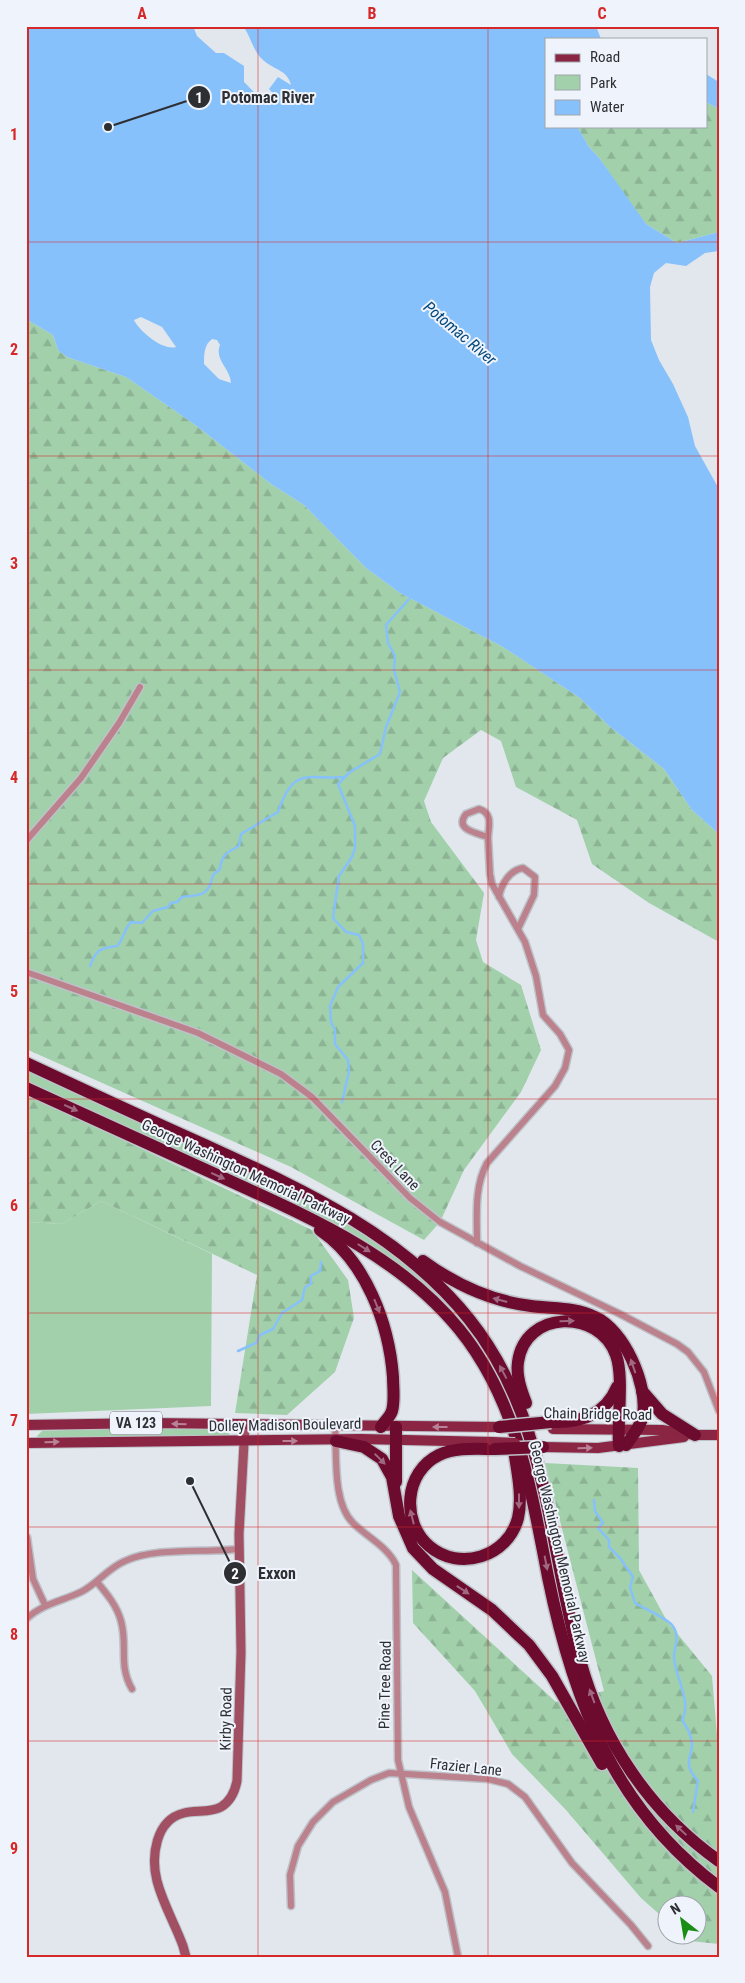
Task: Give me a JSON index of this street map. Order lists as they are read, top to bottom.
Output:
{
  "streets": {
    "highway": ["George Washington Memorial Parkway"],
    "main road": [
      "Chain Bridge Road",
      "VA 123",
      "Dolley Madison Boulevard",
      "Kirby Road"
    ],
    "street": ["Crest Lane", "Pine Tree Road", "Frazier Lane"]
  },
  "crossings": [
    ["Dolley Madison Boulevard", "Pine Tree Road"],
    ["Dolley Madison Boulevard", "Kirby Road"],
    ["Pine Tree Road", "Frazier Lane"]
  ],
  "water": ["Potomac River"],
  "places": ["Potomac River", "Exxon"],
  "legend": ["Road", "Park", "Water"],
  "north": "top left",
  "grid": {
    "columns": ["A", "B", "C"],
    "rows": [
      "1",
      "2",
      "3",
      "4",
      "5",
      "6",
      "7",
      "8",
      "9"
    ]
  }
}
